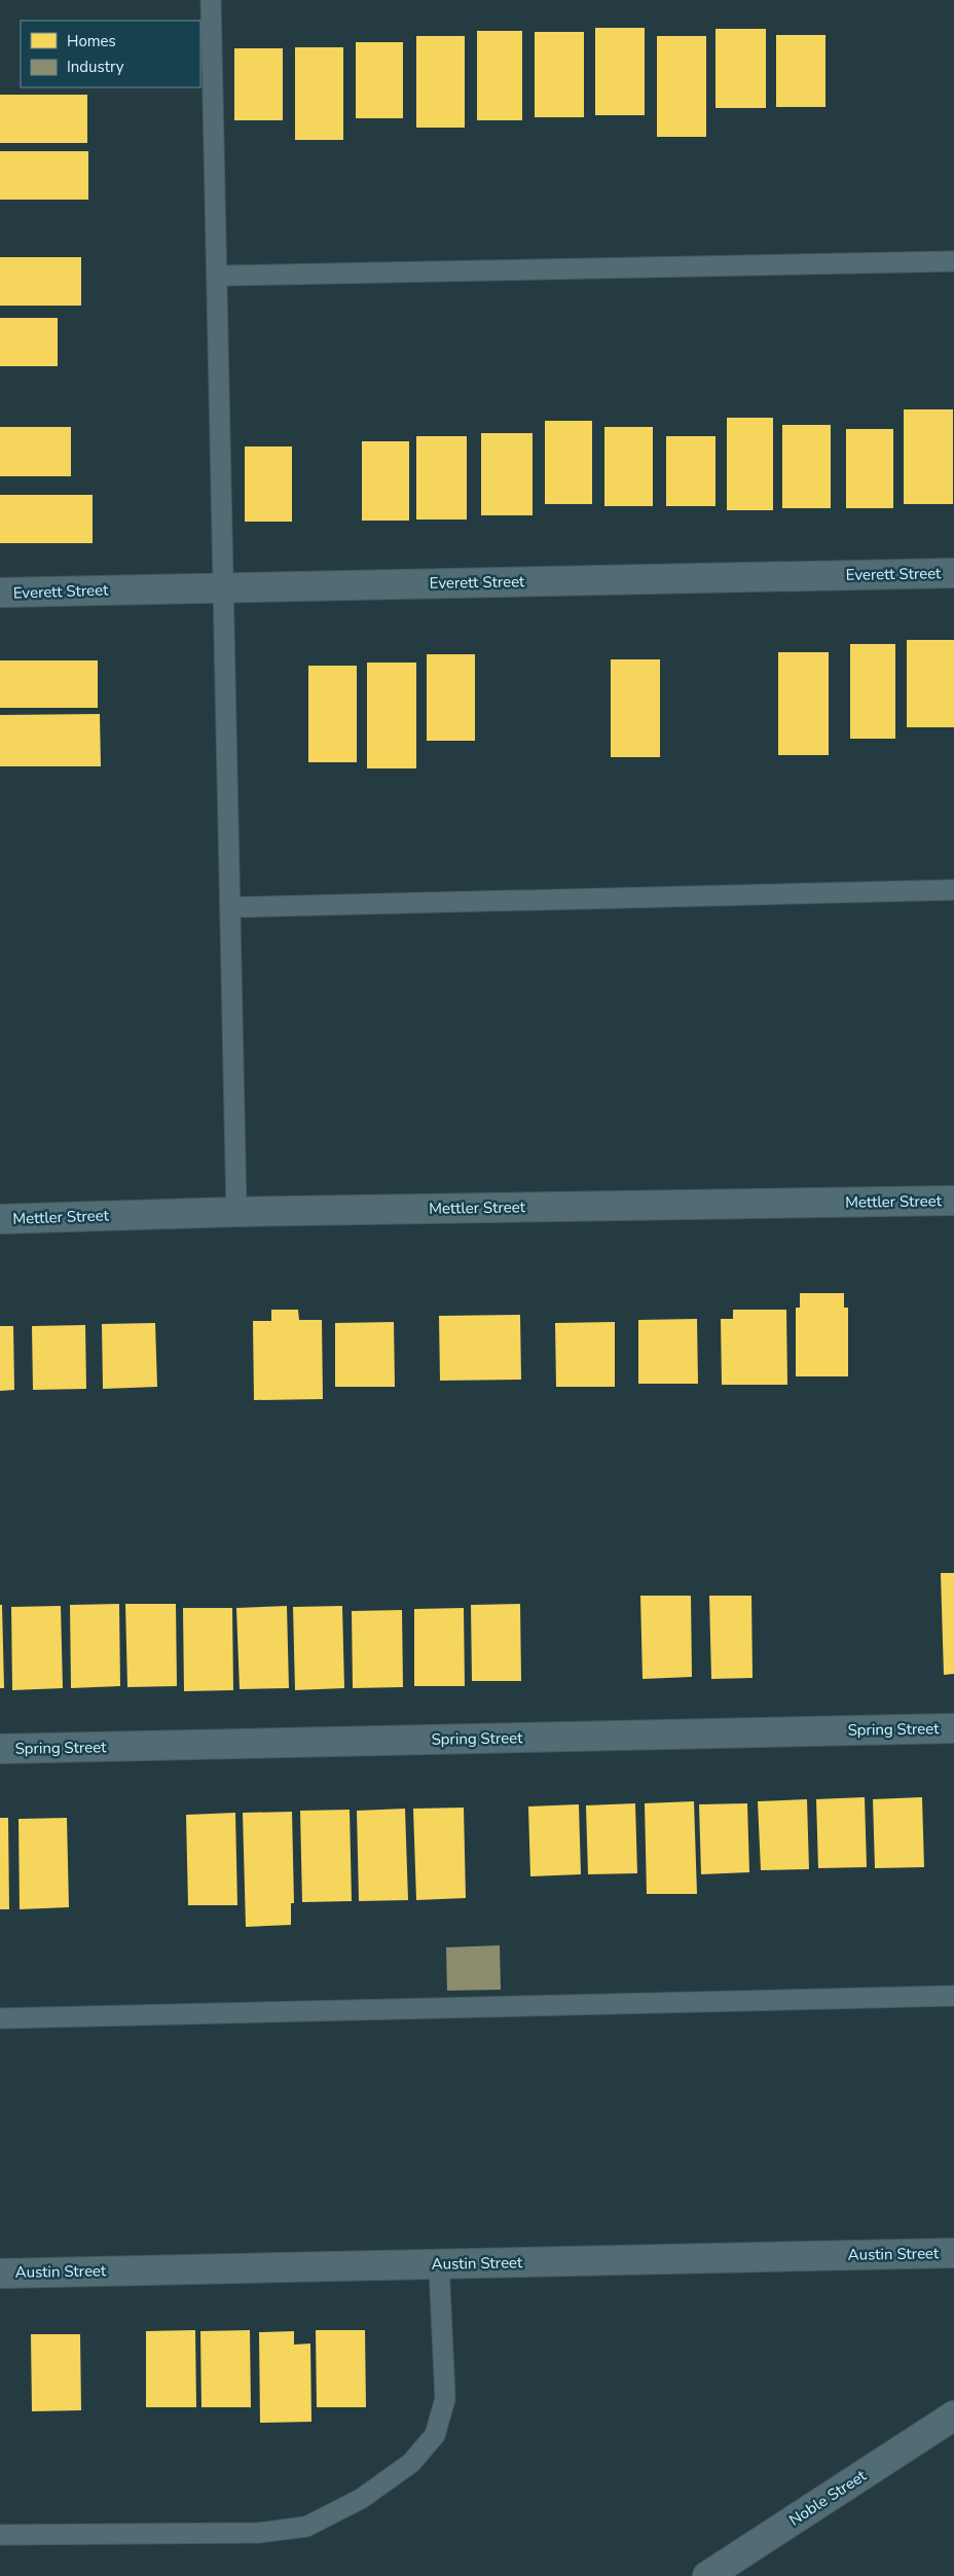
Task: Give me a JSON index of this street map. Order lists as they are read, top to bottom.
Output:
{
  "streets": {
    "street": [
      "Everett Street",
      "Mettler Street",
      "Spring Street",
      "Austin Street",
      "Noble Street"
    ]
  },
  "legend": ["Homes", "Industry"]
}
